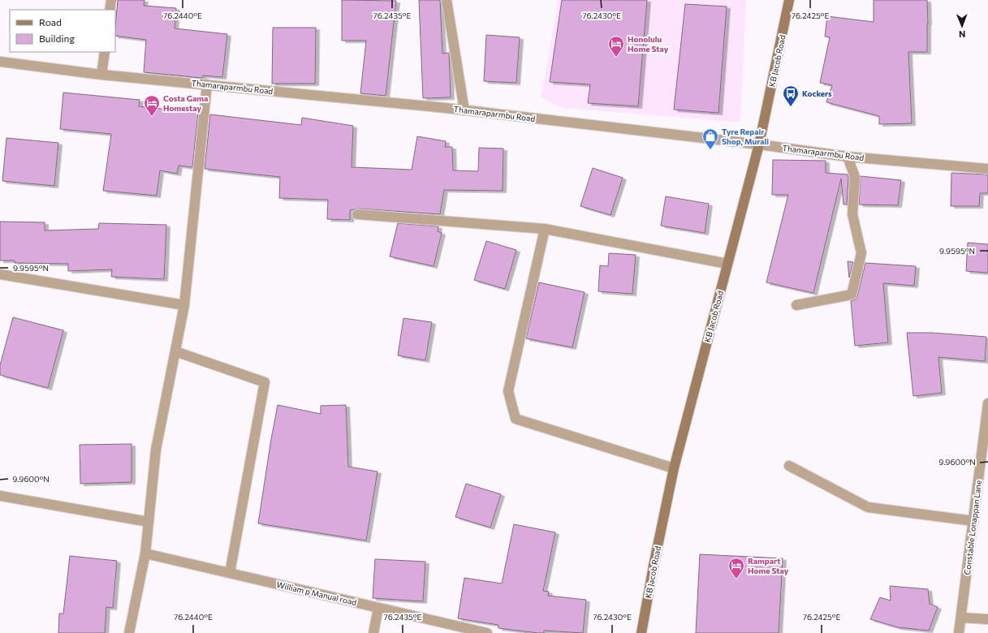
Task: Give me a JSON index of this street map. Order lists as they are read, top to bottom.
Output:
{
  "streets": {
    "main road": ["KB Jacob Road"],
    "street": ["Thamaraparmbu Road", "Constable Lonappan Lane", "William p Manual road"]
  },
  "crossings": [
    ["KB Jacob Road", "Thamaraparmbu Road"]
  ],
  "places": {
    "hotel": ["Honolulu Home Stay", "Costa Gama Homestay", "Rampart Home Stay"],
    "bus stop": ["Kockers"],
    "shop": ["Tyre Repair Shop, Murali"]
  },
  "legend": ["Road", "Building"],
  "north": "bottom",
  "coordinates": [
    "76.2440°E",
    "76.2435°E",
    "76.2430°E",
    "76.2425°E",
    "9.9595°N",
    "9.9600°N"
  ]
}
